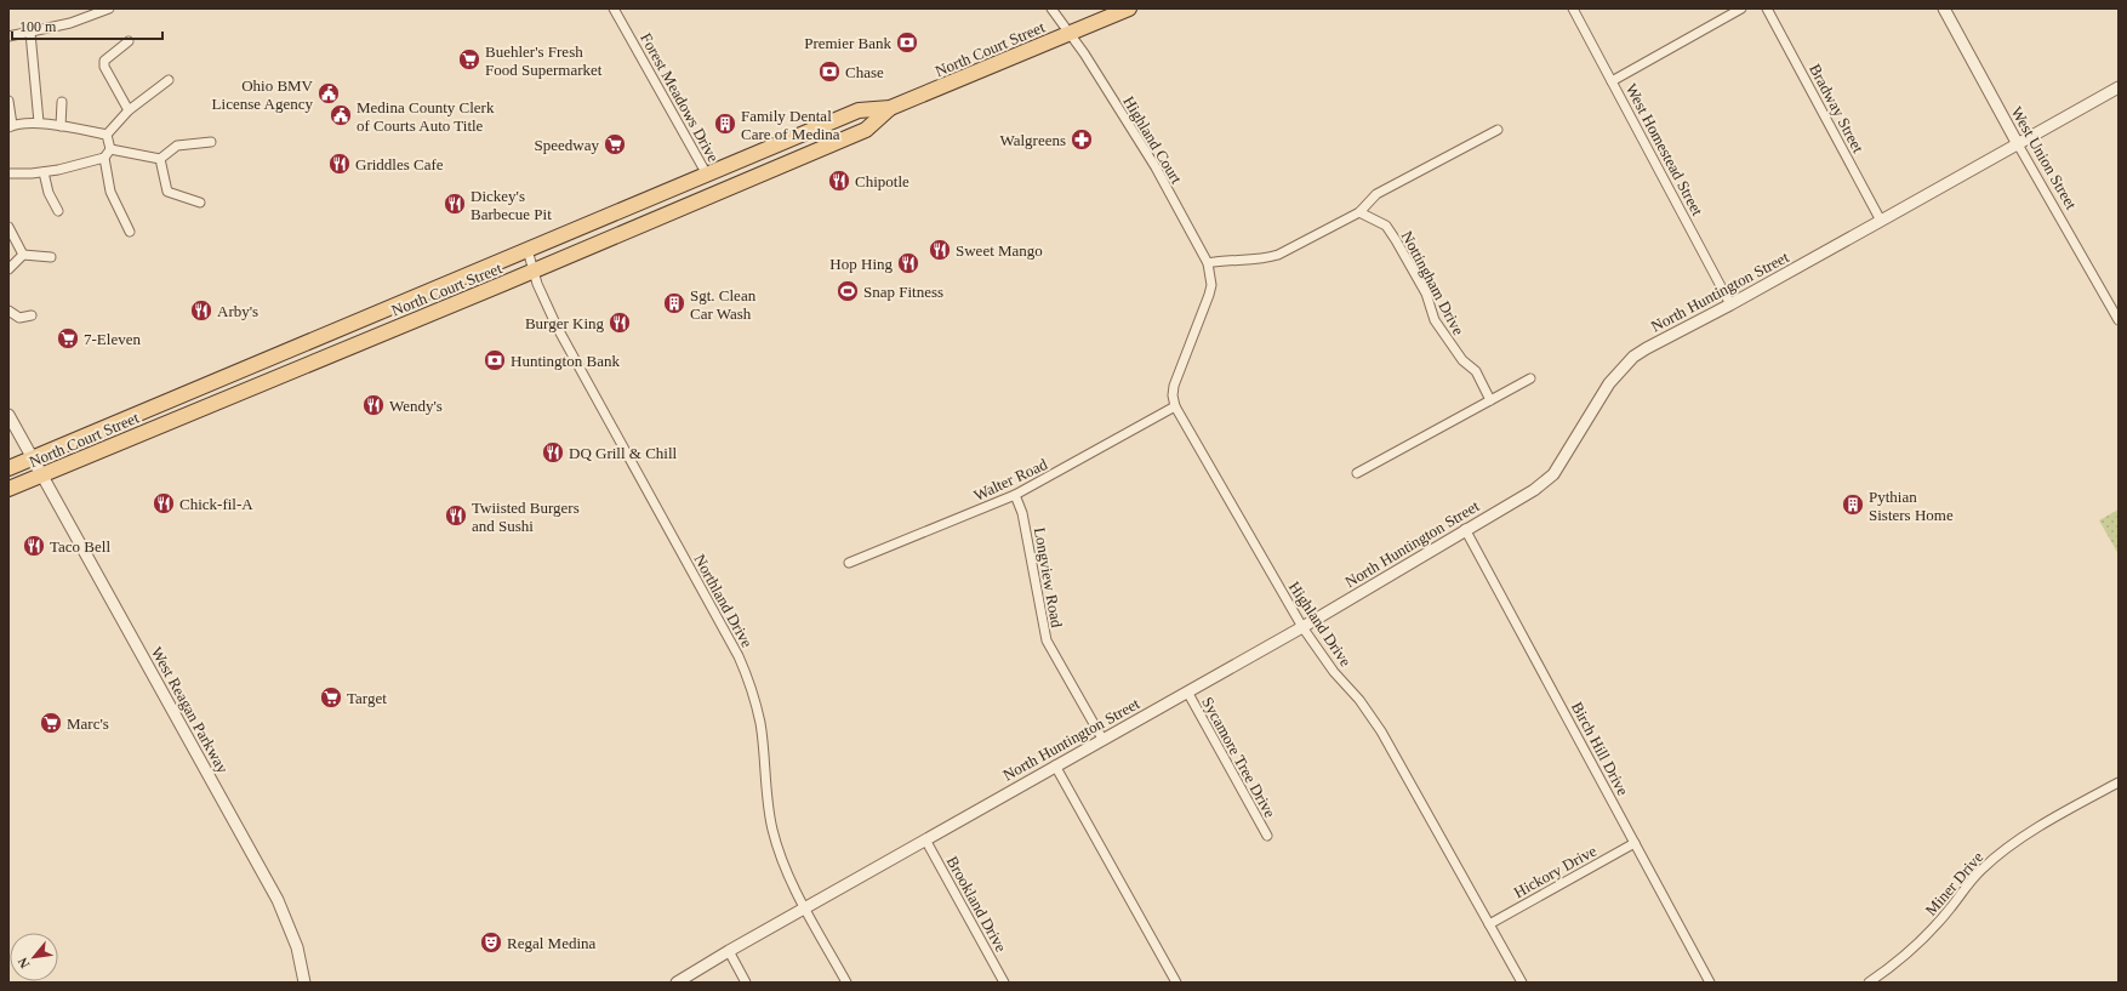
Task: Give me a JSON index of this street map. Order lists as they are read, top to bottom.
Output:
{
  "streets": {
    "main road": ["North Court Street"],
    "street": [
      "Forest Meadows Drive",
      "Bradway Street",
      "Highland Court",
      "West Homestead Street",
      "West Union Street",
      "Nottingham Drive",
      "North Huntington Street",
      "Walter Road",
      "Longview Road",
      "Northland Drive",
      "Highland Drive",
      "West Reagan Parkway",
      "Birch Hill Drive",
      "Sycamore Tree Drive",
      "Hickory Drive",
      "Miner Drive",
      "Brookland Drive"
    ]
  },
  "crossings": [
    ["North Court Street", "Forest Meadows Drive"],
    ["North Court Street", "Highland Court"],
    ["North Court Street", "Northland Drive"],
    ["North Court Street", "West Reagan Parkway"],
    ["Bradway Street", "North Huntington Street"],
    ["Highland Court", "Highland Drive"],
    ["West Homestead Street", "North Huntington Street"],
    ["West Union Street", "North Huntington Street"],
    ["North Huntington Street", "Longview Road"],
    ["North Huntington Street", "Northland Drive"],
    ["North Huntington Street", "Highland Drive"],
    ["North Huntington Street", "Birch Hill Drive"],
    ["North Huntington Street", "Sycamore Tree Drive"],
    ["North Huntington Street", "Brookland Drive"],
    ["Walter Road", "Longview Road"],
    ["Walter Road", "Highland Drive"],
    ["Highland Drive", "Hickory Drive"],
    ["Birch Hill Drive", "Hickory Drive"]
  ],
  "places": {
    "bank": ["Premier Bank", "Chase", "Huntington Bank"],
    "supermarket": [
      "Buehler's Fresh Food Supermarket",
      "Speedway",
      "7-Eleven",
      "Target",
      "Marc's"
    ],
    "public building": ["Ohio BMV License Agency", "Medina County Clerk of Courts Auto Title"],
    "building": ["Family Dental Care of Medina", "Sgt. Clean Car Wash", "Pythian Sisters Home"],
    "pharmacy": ["Walgreens"],
    "restaurant": [
      "Griddles Cafe",
      "Chipotle",
      "Dickey's Barbecue Pit",
      "Sweet Mango",
      "Hop Hing",
      "Arby's",
      "Burger King",
      "Wendy's",
      "DQ Grill & Chill",
      "Chick-fil-A",
      "Twiisted Burgers and Sushi",
      "Taco Bell"
    ],
    "sports": ["Snap Fitness"],
    "theatre": ["Regal Medina"]
  },
  "scale_bar": "100 m",
  "north": "bottom left"
}
